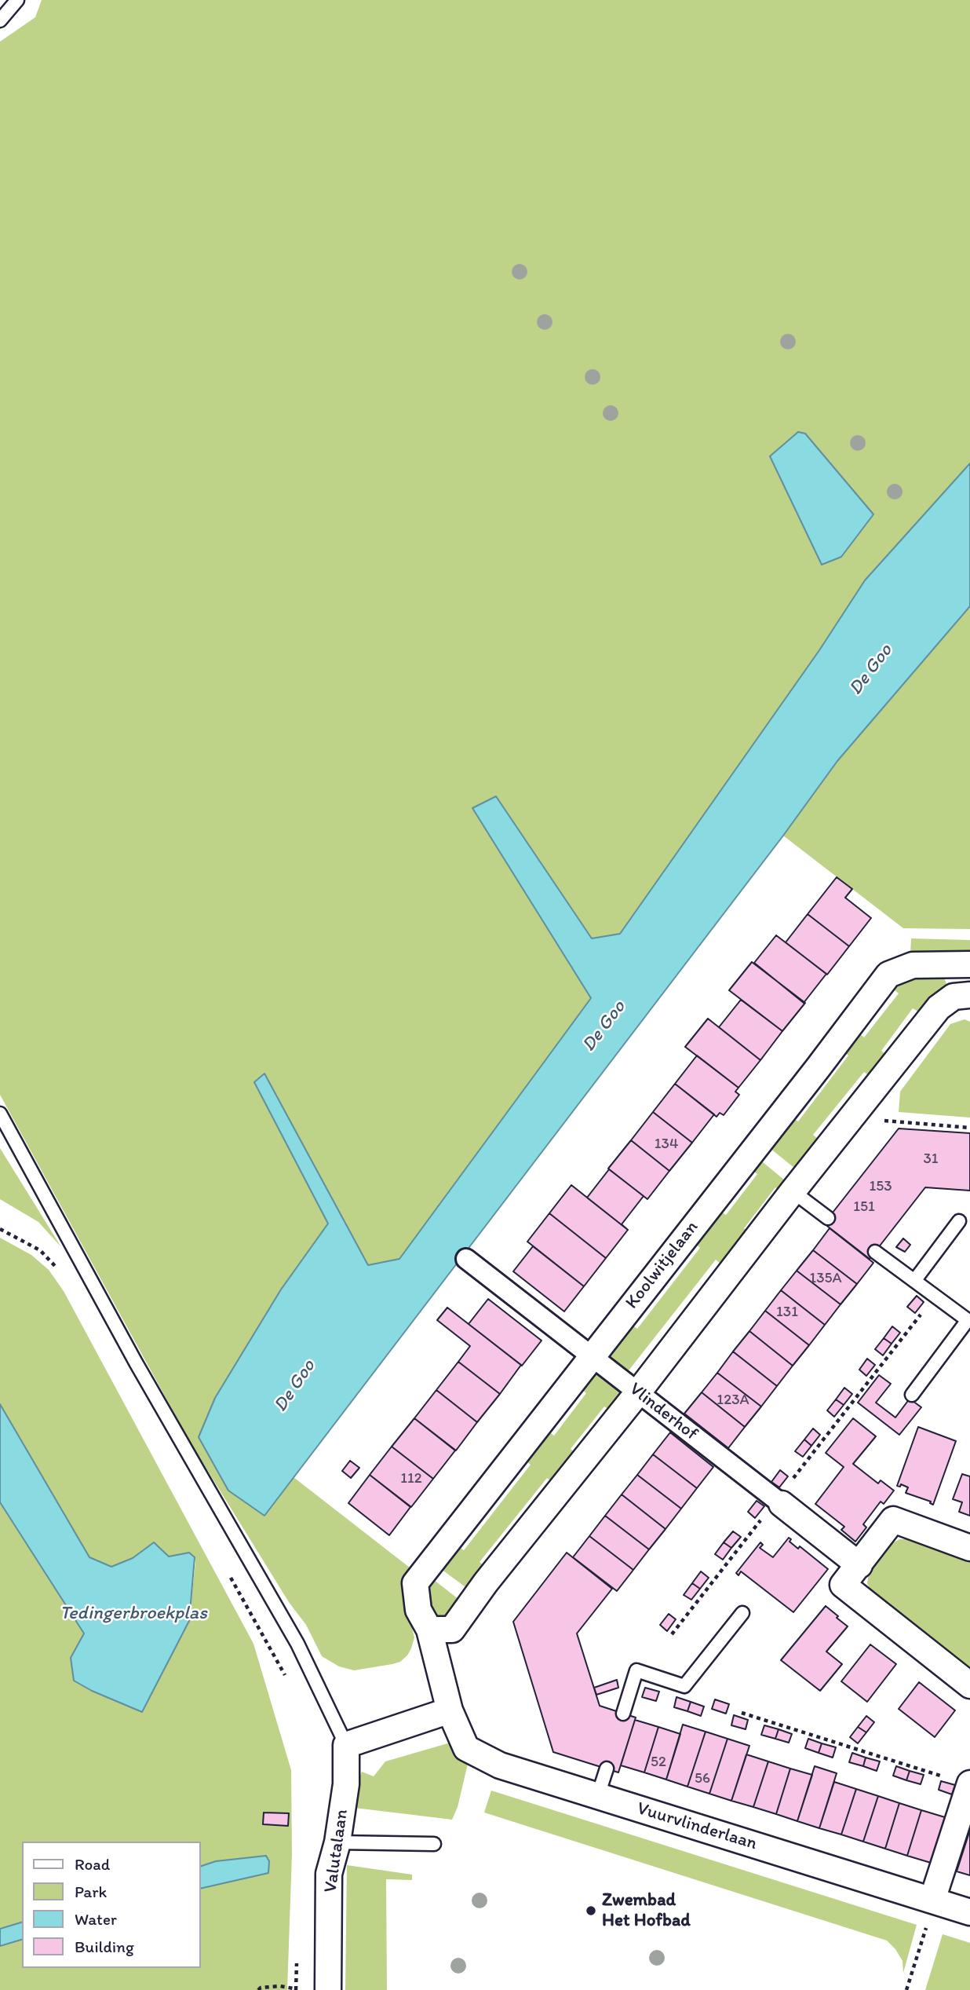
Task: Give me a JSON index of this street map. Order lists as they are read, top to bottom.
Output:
{
  "streets": {
    "street": [
      "Koolwitjelaan",
      "Vlinderhof",
      "Vuurvlinderlaan",
      "Valutalaan"
    ]
  },
  "crossings": [
    ["Koolwitjelaan", "Vlinderhof"],
    ["Koolwitjelaan", "Vuurvlinderlaan"]
  ],
  "water": ["De Goo", "Tedingerbroekplas"],
  "places": ["Zwembad Het Hofbad"],
  "house_numbers": [
    "134",
    "31",
    "153",
    "151",
    "135A",
    "131",
    "123A",
    "112",
    "52",
    "56"
  ],
  "legend": [
    "Road",
    "Park",
    "Water",
    "Building"
  ]
}
